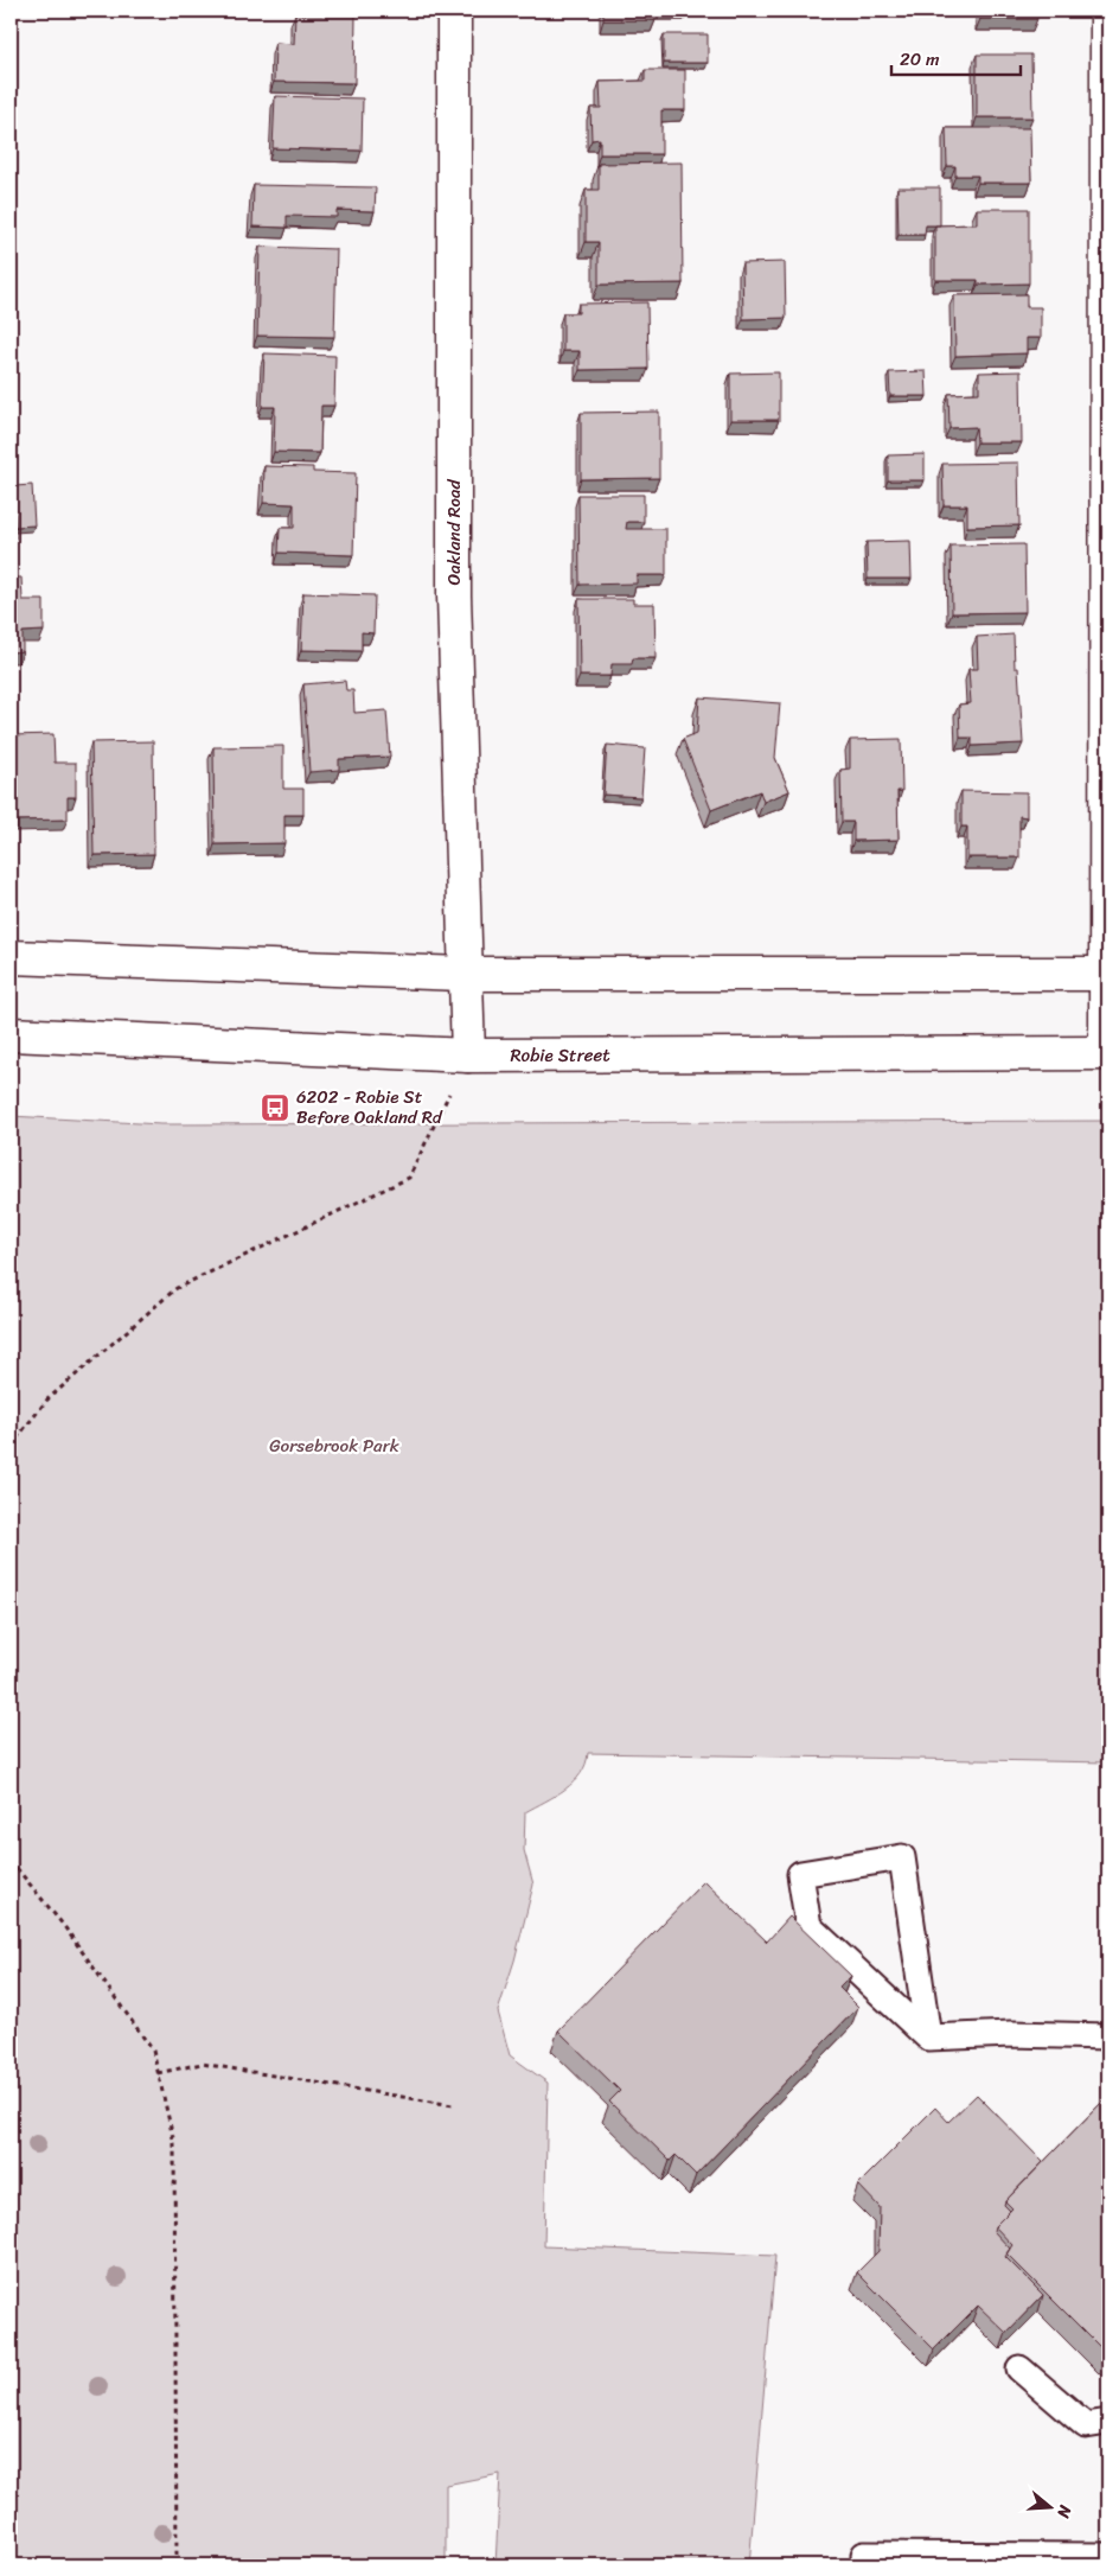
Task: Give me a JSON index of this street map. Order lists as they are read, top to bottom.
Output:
{
  "streets": {
    "main road": ["Oakland Road", "Robie Street"]
  },
  "crossings": [
    ["Oakland Road", "Robie Street"]
  ],
  "parks": ["Gorsebrook Park"],
  "places": {
    "bus stop": ["6202 - Robie St Before Oakland Rd"]
  },
  "scale_bar": "20 m",
  "north": "right"
}
